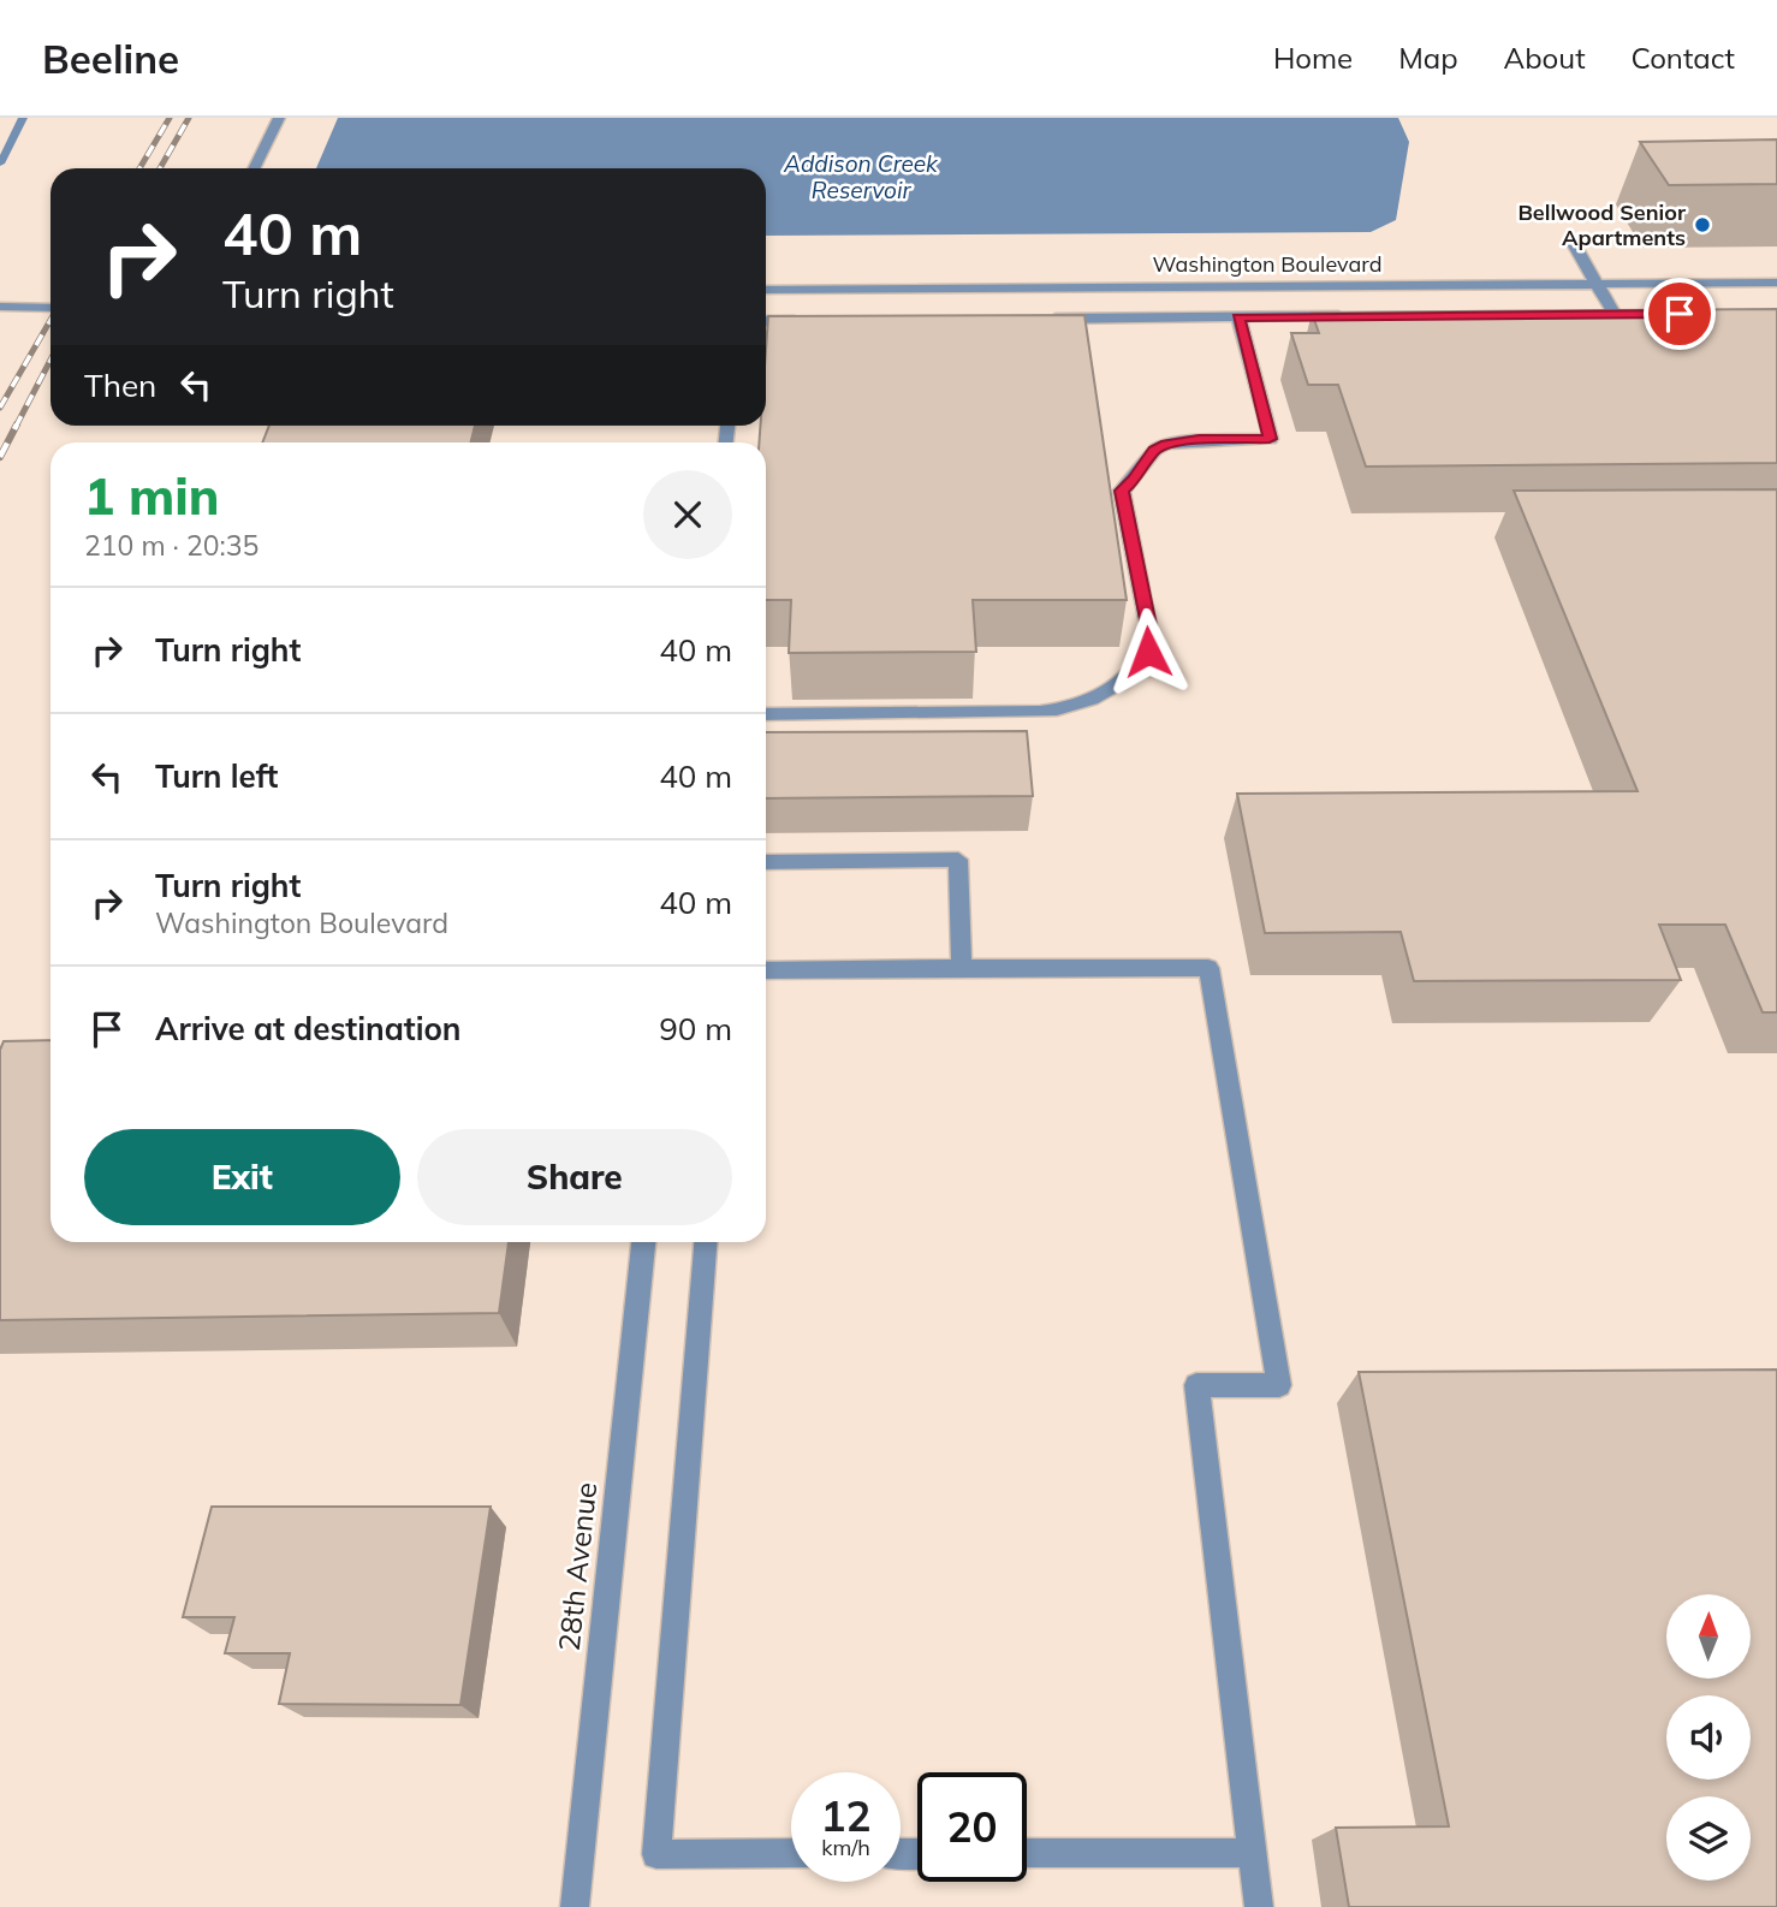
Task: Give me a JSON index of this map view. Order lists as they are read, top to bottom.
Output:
{
  "streets": {
    "street": ["Washington Boulevard", "28th Avenue"]
  },
  "water": ["Addison Creek Reservoir"],
  "places": ["Bellwood Senior Apartments"],
  "north": "top",
  "page": {
    "header": "Beeline",
    "nav": [
      "Home",
      "Map",
      "About",
      "Contact"
    ],
    "turn": ["40 m", "Turn right"],
    "then": "Then",
    "heading": ["1 min", "210 m · 20:35"],
    "list": [
      {
        "name": "Turn right",
        "value": "40 m"
      },
      {
        "name": "Turn left",
        "value": "40 m"
      },
      {
        "name": "Turn right",
        "note": "Washington Boulevard",
        "value": "40 m"
      },
      {
        "name": "Arrive at destination",
        "value": "90 m"
      }
    ],
    "buttons": ["Exit", "Share"],
    "speed": "12 km/h",
    "limit": "20"
  }
}
